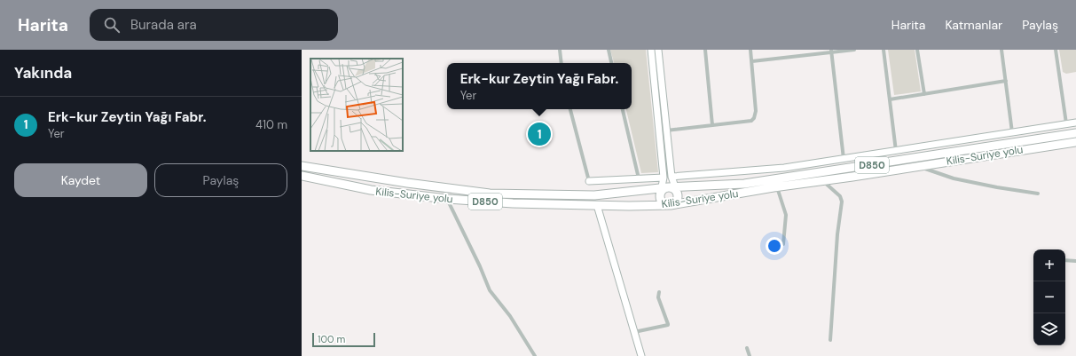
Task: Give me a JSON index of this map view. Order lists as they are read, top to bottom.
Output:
{
  "streets": {
    "highway": ["Kilis-Suriye yolu", "D850"]
  },
  "crossings": [
    ["Kilis-Suriye yolu", "D850"]
  ],
  "scale_bar": "100 m",
  "page": {
    "header": "Harita",
    "search": "Burada ara",
    "nav": ["Harita", "Katmanlar", "Paylaş"],
    "heading": "Yakında",
    "popup": ["Erk-kur Zeytin Yağı Fabr.", "Yer"],
    "list": [
      {
        "mark": "1",
        "name": "Erk-kur Zeytin Yağı Fabr.",
        "note": "Yer",
        "value": "410 m"
      }
    ],
    "pins": "1",
    "buttons": ["Kaydet", "Paylaş"],
    "map_buttons": ["+", "−"],
    "scale": "100 m"
  }
}
